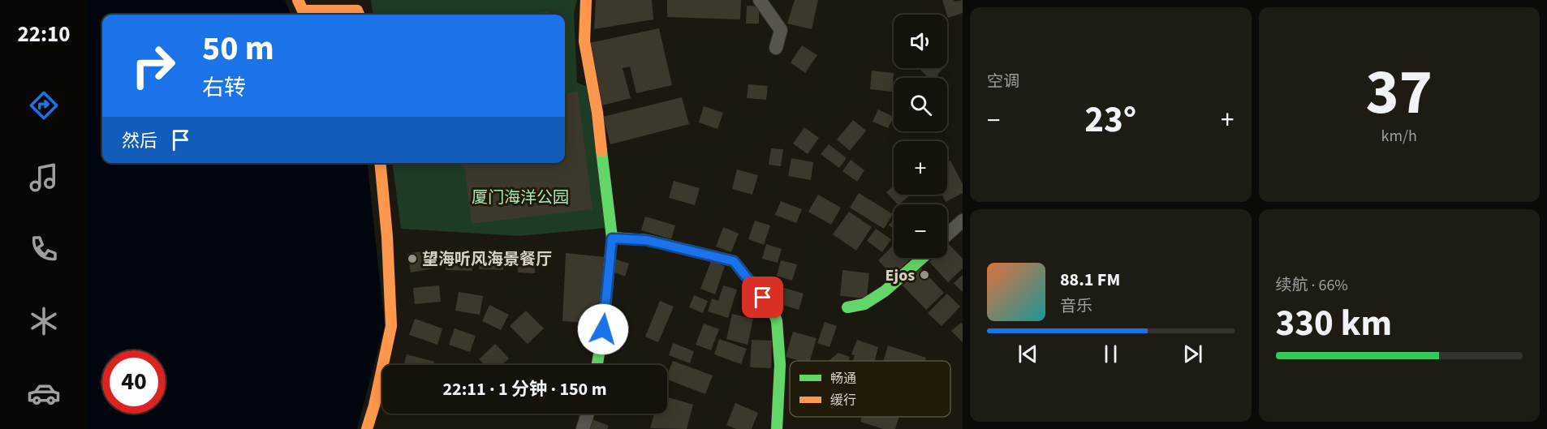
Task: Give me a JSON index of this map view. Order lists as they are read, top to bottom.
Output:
{
  "parks": ["厦门海洋公园"],
  "places": ["望海听风海景餐厅", "Ejos"],
  "legend": ["畅通", "缓行"],
  "page": {
    "tabs": "22:10",
    "tile": [
      "空调",
      ["37", "km/h"],
      ["续航 · 66%", "330 km"]
    ],
    "map_buttons": ["+", "−"],
    "turn": ["50 m", "右转"],
    "heat": ["−", "23°", "+"],
    "then": "然后",
    "song": ["88.1 FM", "音乐"],
    "limit": "40",
    "trip": "22:11 · 1 分钟 · 150 m"
  }
}
